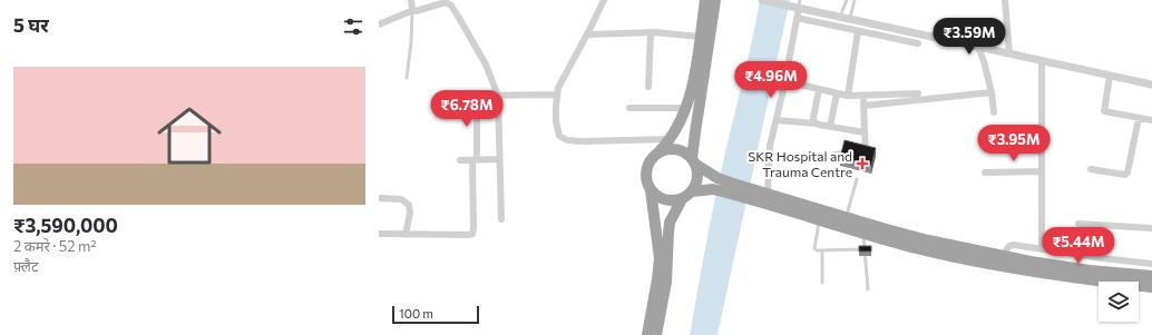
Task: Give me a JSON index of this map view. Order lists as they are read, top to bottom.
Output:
{
  "places": {
    "health": ["SKR Hospital and Trauma Centre"]
  },
  "scale_bar": "100 m",
  "page": {
    "heading": "5 घर",
    "price": [
      "₹3.59M",
      "₹4.96M",
      "₹6.78M",
      "₹3.95M",
      "₹5.44M"
    ],
    "list": [
      {
        "name": "₹3,590,000",
        "note": "2 कमरे · 52 m² · फ़्लैट"
      }
    ],
    "scale": "100 m"
  }
}
